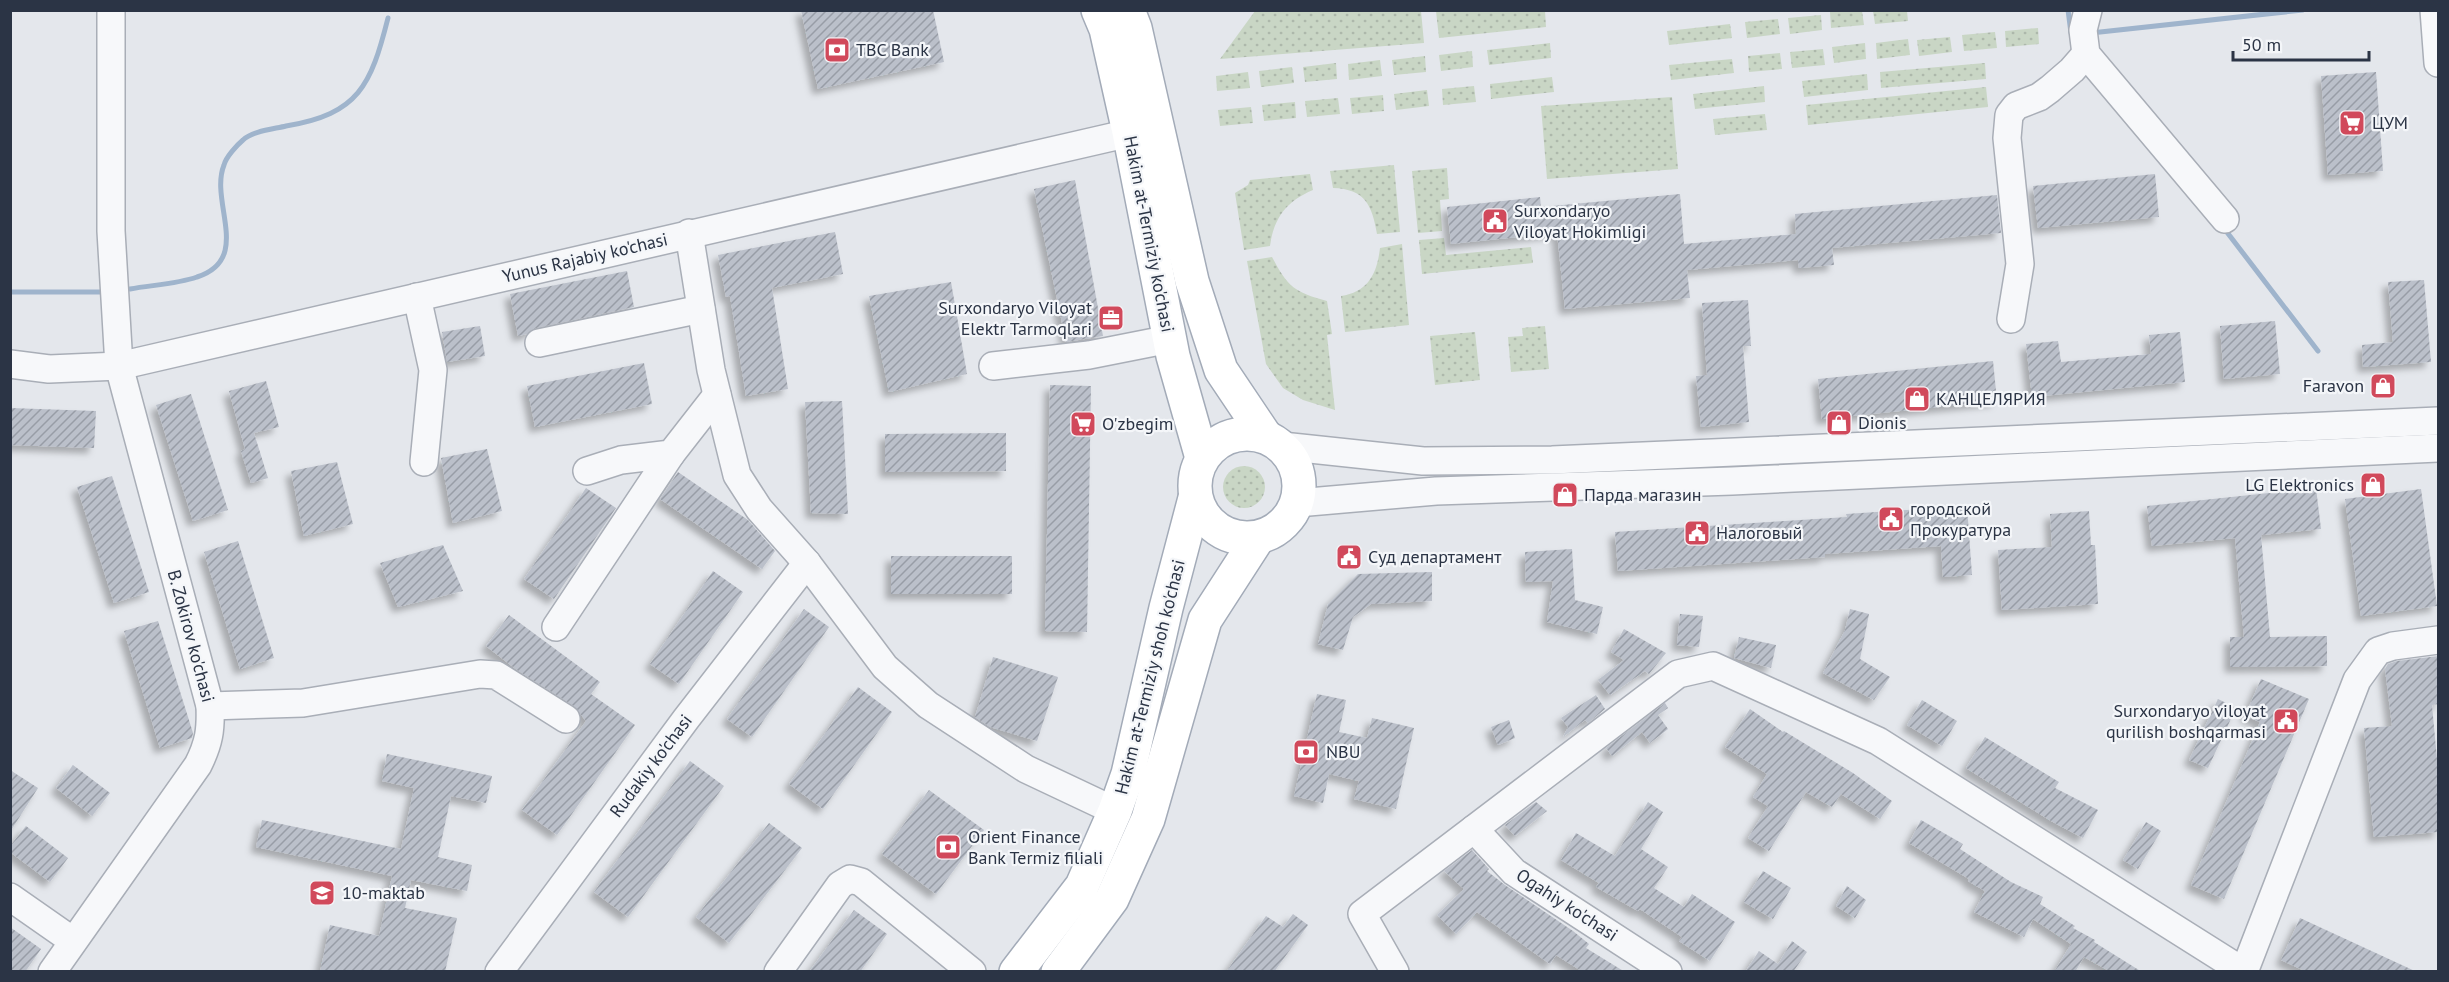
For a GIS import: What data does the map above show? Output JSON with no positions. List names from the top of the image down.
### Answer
{
  "streets": {
    "main road": ["Hakim at-Termiziy ko'chasi", "Hakim at-Termiziy shoh ko'chasi"],
    "street": [
      "Yunus Rajabiy ko'chasi",
      "B. Zokirov ko'chasi",
      "Rudakiy ko'chasi",
      "Ogahiy ko'chasi"
    ]
  },
  "crossings": [
    ["Hakim at-Termiziy ko'chasi", "Yunus Rajabiy ko'chasi"],
    ["Hakim at-Termiziy ko'chasi", "Hakim at-Termiziy shoh ko'chasi"],
    ["Yunus Rajabiy ko'chasi", "B. Zokirov ko'chasi"]
  ],
  "places": {
    "bank": ["TBC Bank", "NBU", "Orient Finance Bank Termiz filiali"],
    "supermarket": ["ЦУМ", "O'zbegim"],
    "public building": [
      "Surxondaryo Viloyat Hokimligi",
      "городской Прокуратура",
      "Налоговый",
      "Суд департамент",
      "Surxondaryo viloyat qurilish boshqarmasi"
    ],
    "office": ["Surxondaryo Viloyat Elektr Tarmoqlari"],
    "shop": [
      "Faravon",
      "КАНЦЕЛЯРИЯ",
      "Dionis",
      "LG Elektronics",
      "Парда магазин"
    ],
    "school or university": ["10-maktab"]
  },
  "scale_bar": "50 m"
}
